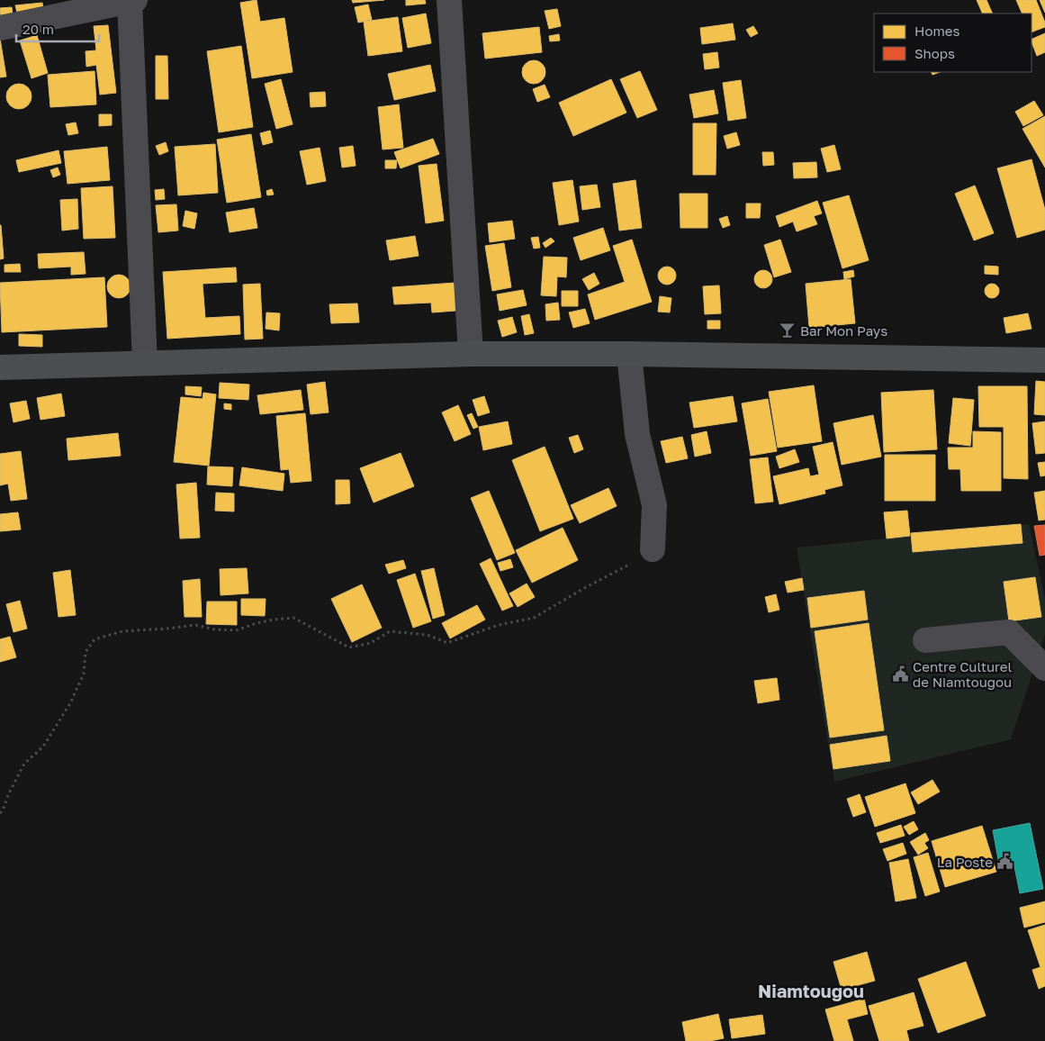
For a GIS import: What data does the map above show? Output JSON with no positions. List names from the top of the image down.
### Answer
{
  "districts": ["Niamtougou"],
  "places": {
    "bar": ["Bar Mon Pays"],
    "public building": ["Centre Culturel de Niamtougou", "La Poste"]
  },
  "legend": ["Homes", "Shops"],
  "scale_bar": "20 m"
}
